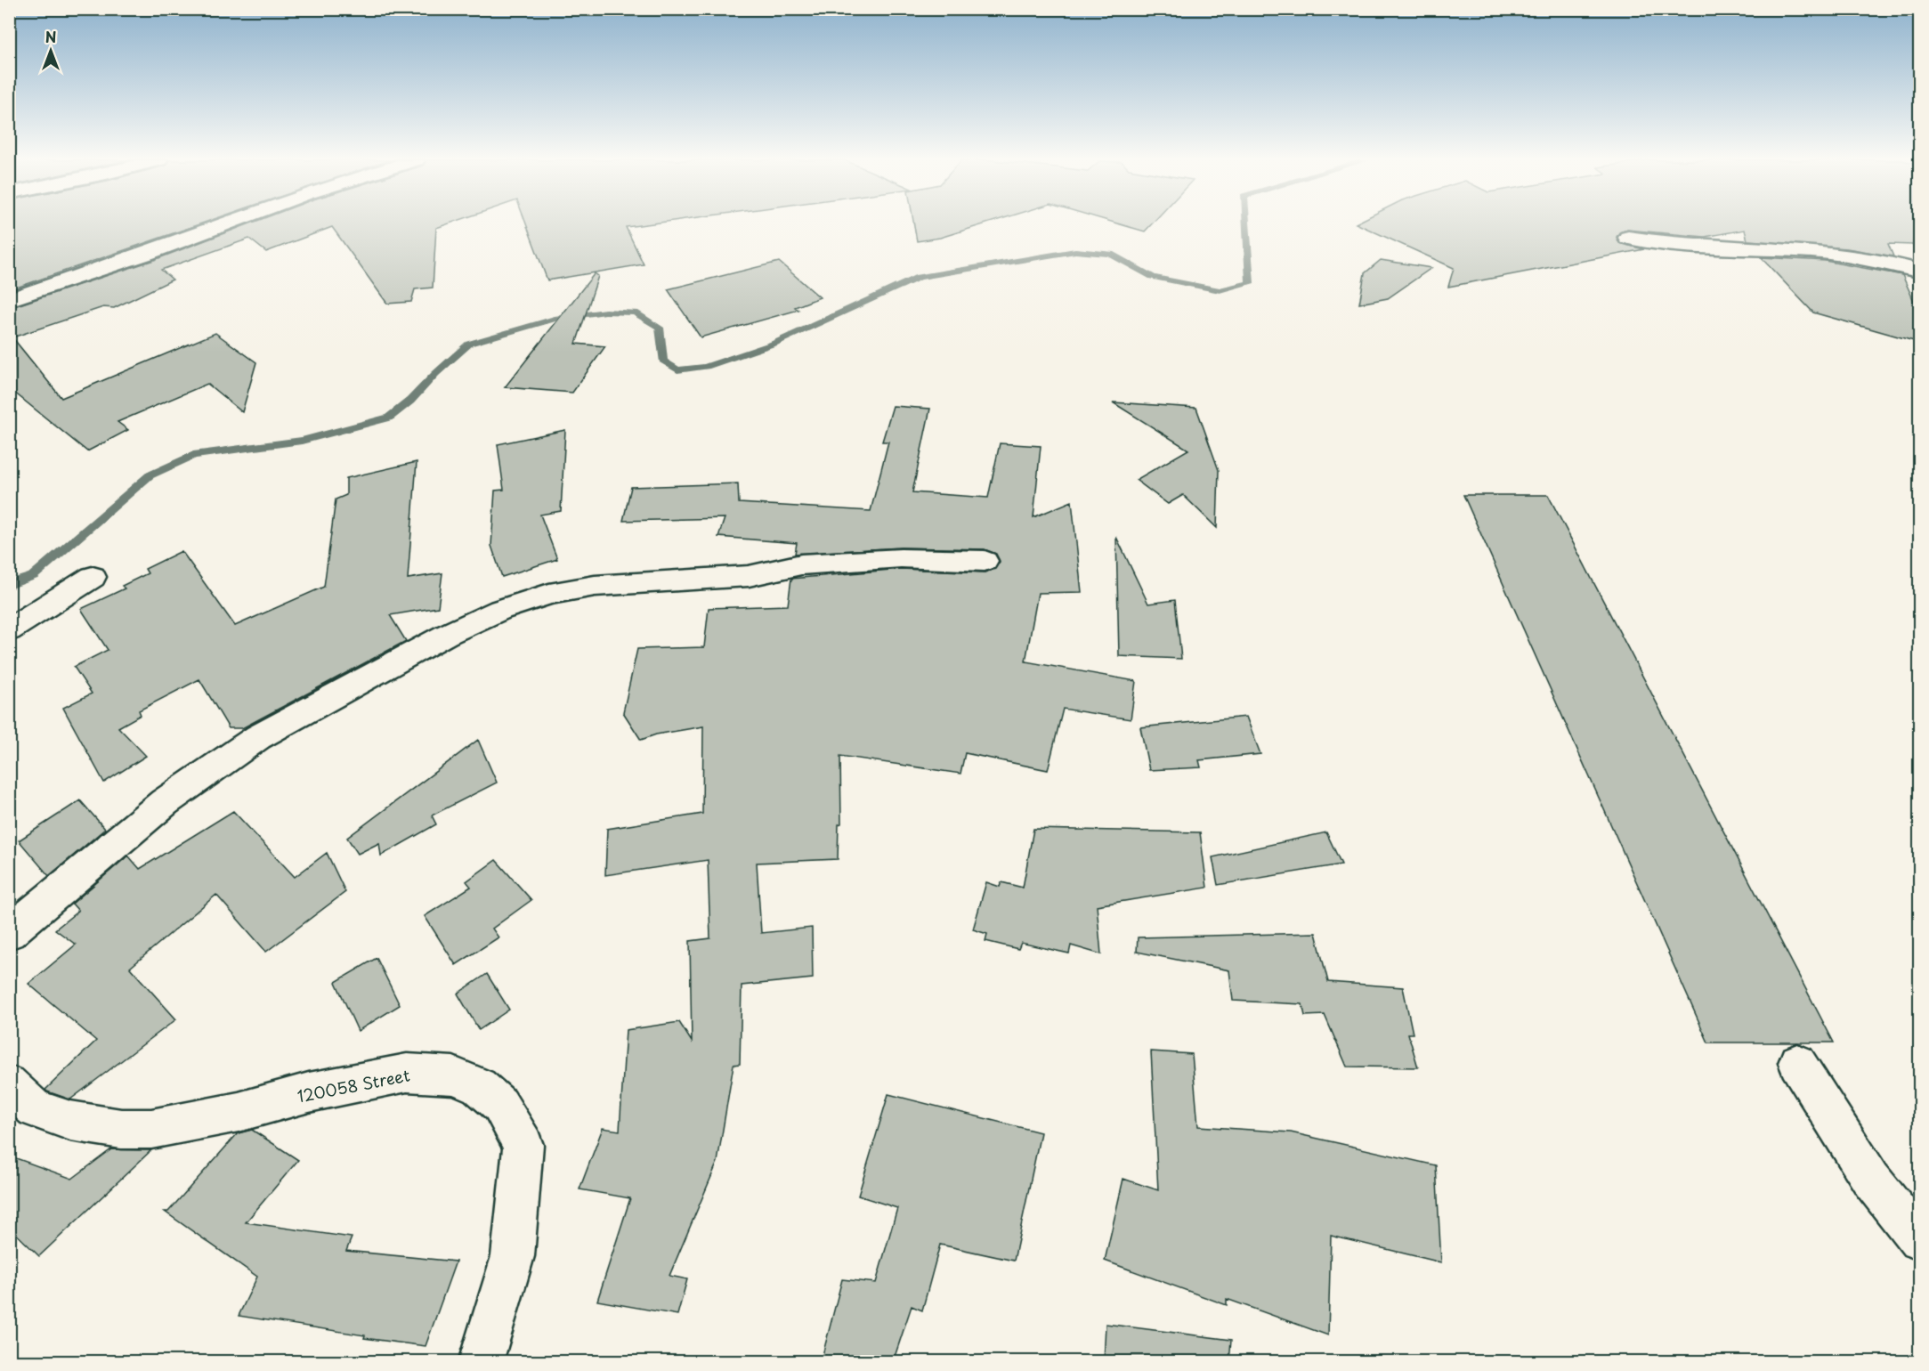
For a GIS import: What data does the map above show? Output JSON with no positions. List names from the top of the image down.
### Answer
{
  "streets": {
    "street": ["120058 Street"]
  },
  "north": "top"
}
